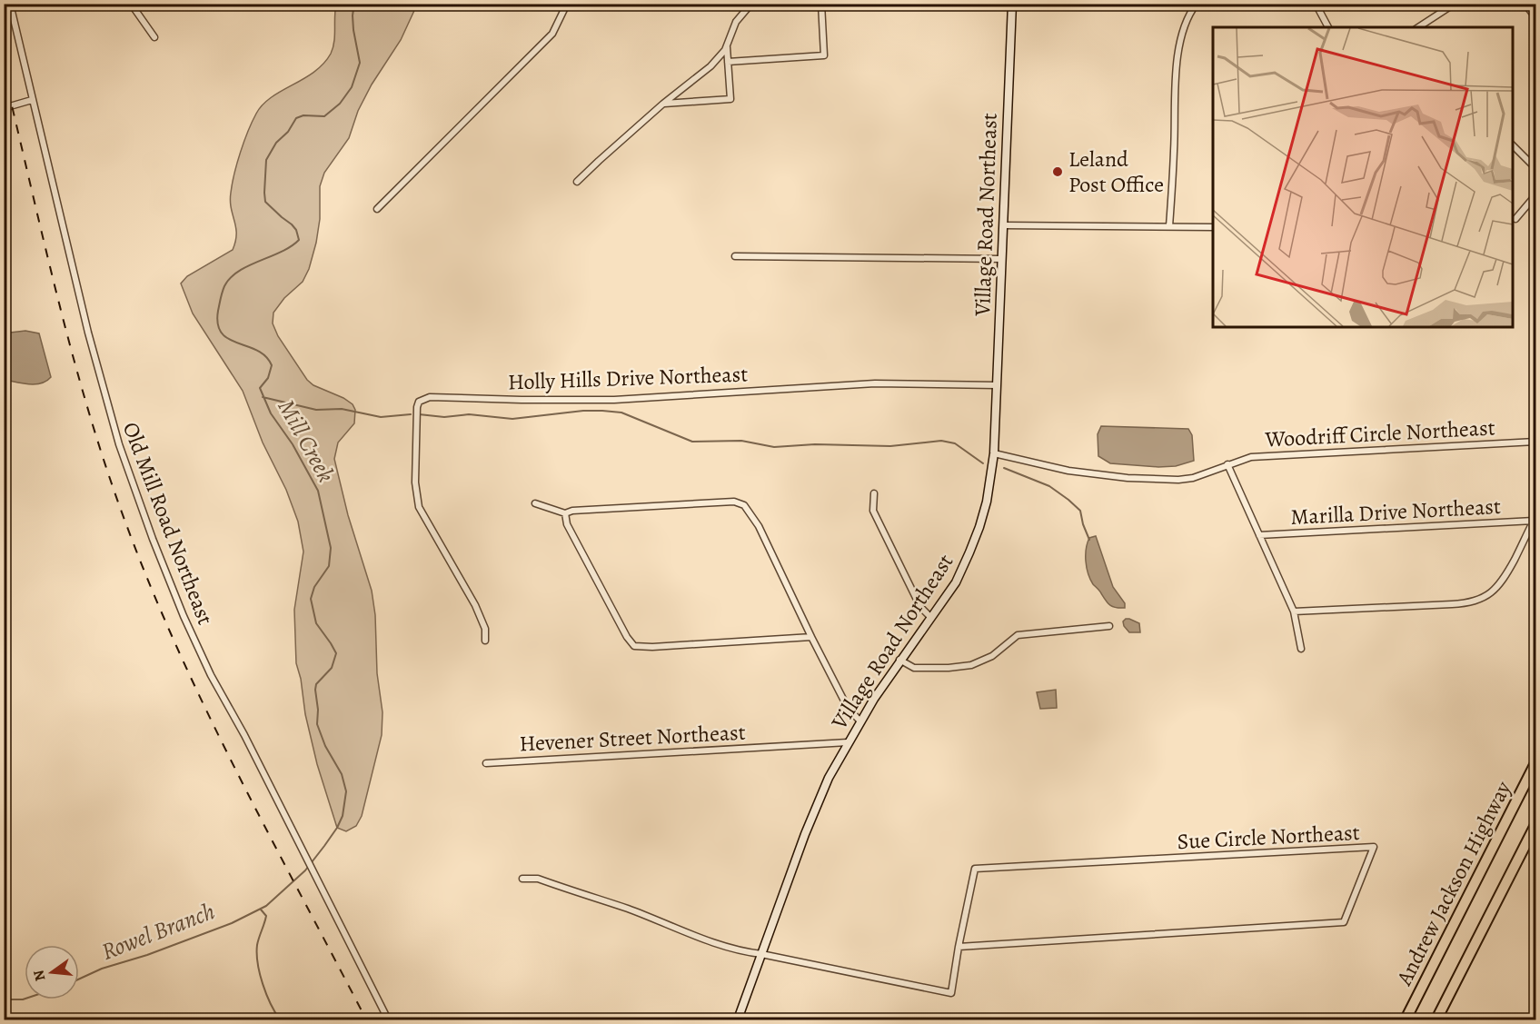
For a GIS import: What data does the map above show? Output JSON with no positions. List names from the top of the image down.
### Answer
{
  "streets": {
    "highway": ["Andrew Jackson Highway"],
    "main road": ["Village Road Northeast"],
    "street": [
      "Holly Hills Drive Northeast",
      "Woodriff Circle Northeast",
      "Marilla Drive Northeast",
      "Old Mill Road Northeast",
      "Hevener Street Northeast",
      "Sue Circle Northeast"
    ]
  },
  "crossings": [
    ["Village Road Northeast", "Holly Hills Drive Northeast"],
    ["Village Road Northeast", "Woodriff Circle Northeast"],
    ["Village Road Northeast", "Hevener Street Northeast"],
    ["Village Road Northeast", "Sue Circle Northeast"]
  ],
  "water": ["Mill Creek", "Rowel Branch"],
  "places": ["Leland Post Office"],
  "north": "left"
}
